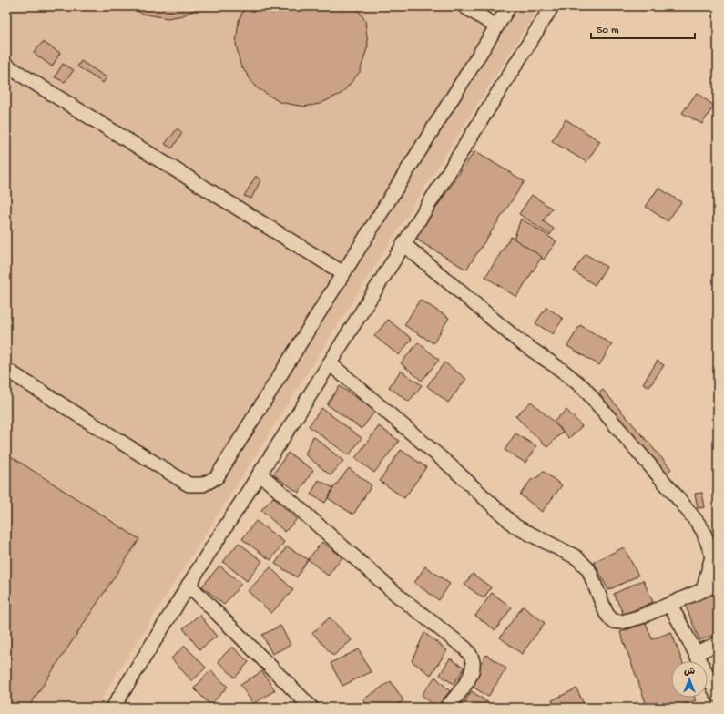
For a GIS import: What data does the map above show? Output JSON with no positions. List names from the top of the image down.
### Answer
{
  "scale_bar": "50 m",
  "north": "top"
}
